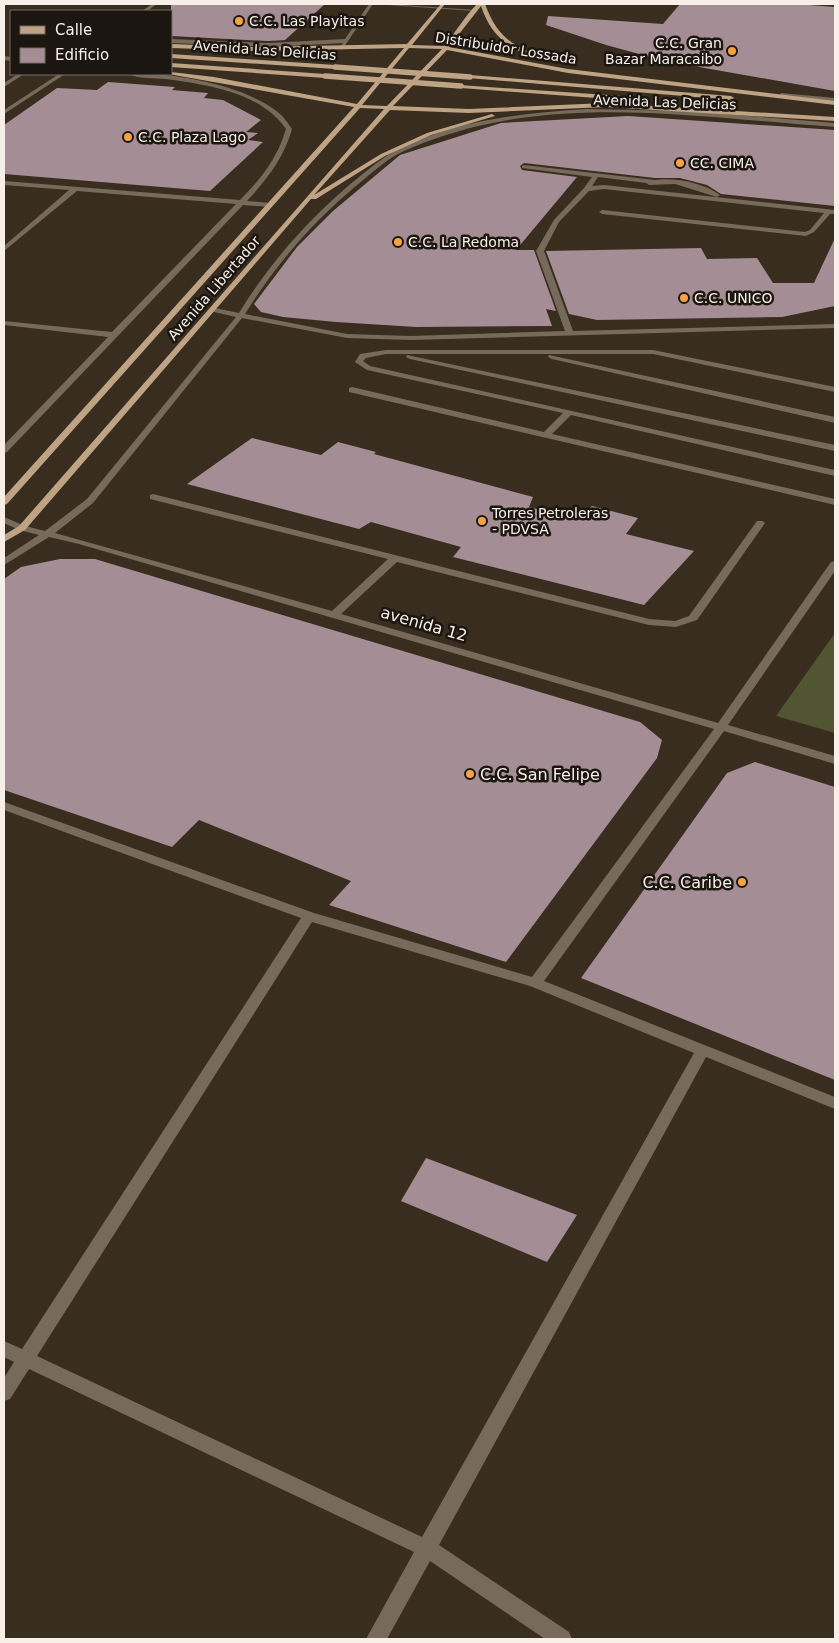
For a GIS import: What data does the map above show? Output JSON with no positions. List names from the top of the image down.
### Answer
{
  "streets": {
    "main road": ["Distribuidor Lossada", "Avenida Las Delicias", "Avenida Libertador"],
    "street": ["avenida 12"]
  },
  "crossings": [
    ["Distribuidor Lossada", "Avenida Libertador"],
    ["Avenida Las Delicias", "avenida 12"],
    ["Avenida Libertador", "avenida 12"]
  ],
  "places": [
    "C.C. Las Playitas",
    "C.C. Gran Bazar Maracaibo",
    "C.C. Plaza Lago",
    "CC. CIMA",
    "C.C. La Redoma",
    "C.C. UNICO",
    "Torres Petroleras - PDVSA",
    "C.C. San Felipe",
    "C.C. Caribe"
  ],
  "legend": ["Calle", "Edificio"]
}
